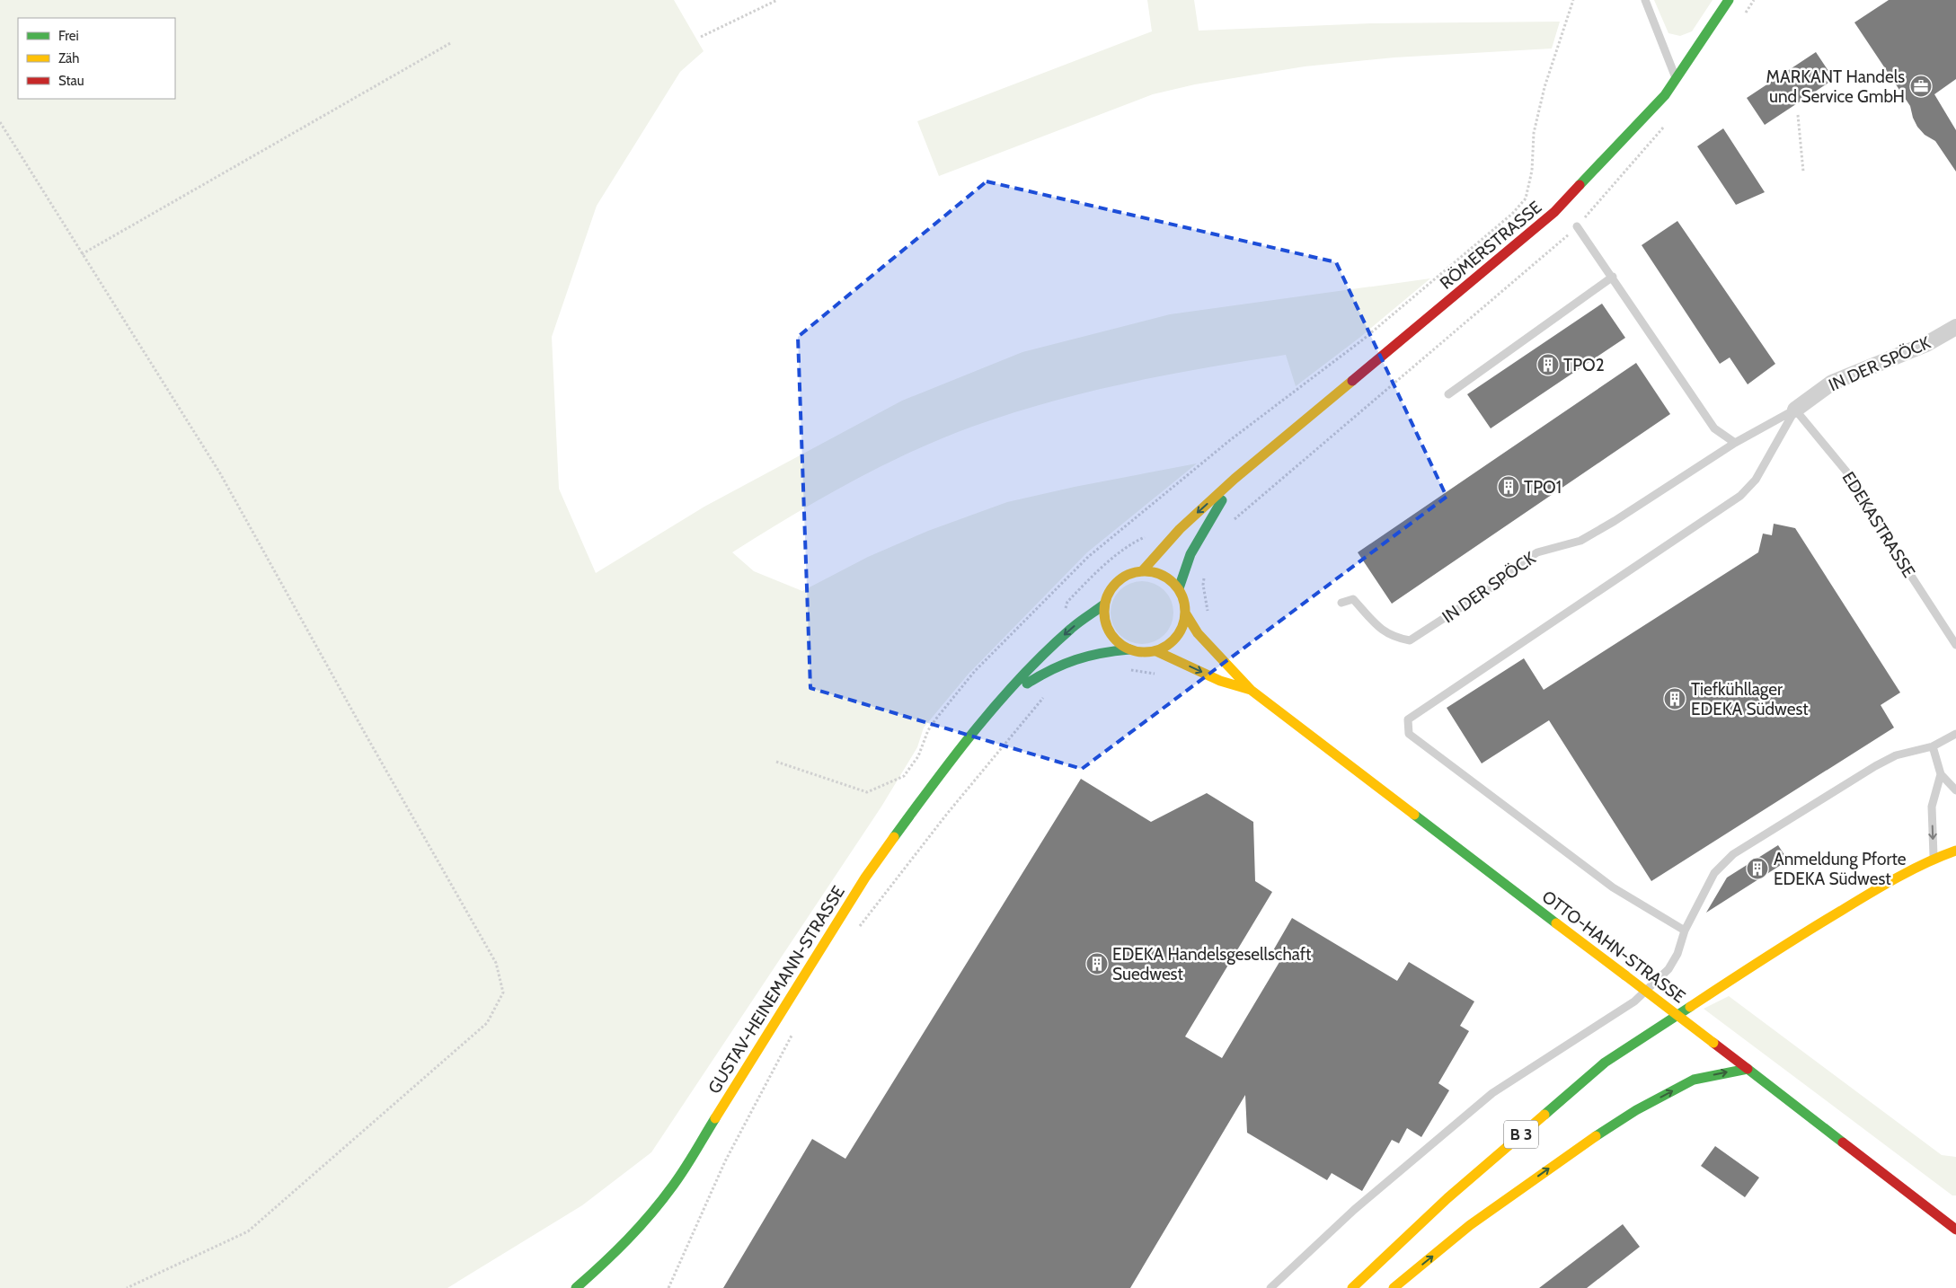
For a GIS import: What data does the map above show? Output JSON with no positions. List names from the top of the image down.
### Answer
{
  "streets": {
    "street": [
      "RÖMERSTRASSE",
      "IN DER SPÖCK",
      "OTTO-HAHN-STRASSE",
      "GUSTAV-HEINEMANN-STRASSE",
      "B 3"
    ],
    "lane": ["EDEKASTRASSE"]
  },
  "crossings": [
    ["RÖMERSTRASSE", "OTTO-HAHN-STRASSE"],
    ["RÖMERSTRASSE", "GUSTAV-HEINEMANN-STRASSE"],
    ["IN DER SPÖCK", "EDEKASTRASSE"],
    ["OTTO-HAHN-STRASSE", "GUSTAV-HEINEMANN-STRASSE"],
    ["OTTO-HAHN-STRASSE", "B 3"]
  ],
  "places": {
    "office": ["MARKANT Handels und Service GmbH"],
    "building": [
      "TPO2",
      "TPO1",
      "Tiefkühllager EDEKA Südwest",
      "Anmeldung Pforte EDEKA Südwest",
      "EDEKA Handelsgesellschaft Suedwest"
    ]
  },
  "legend": ["Frei", "Zäh", "Stau"]
}
